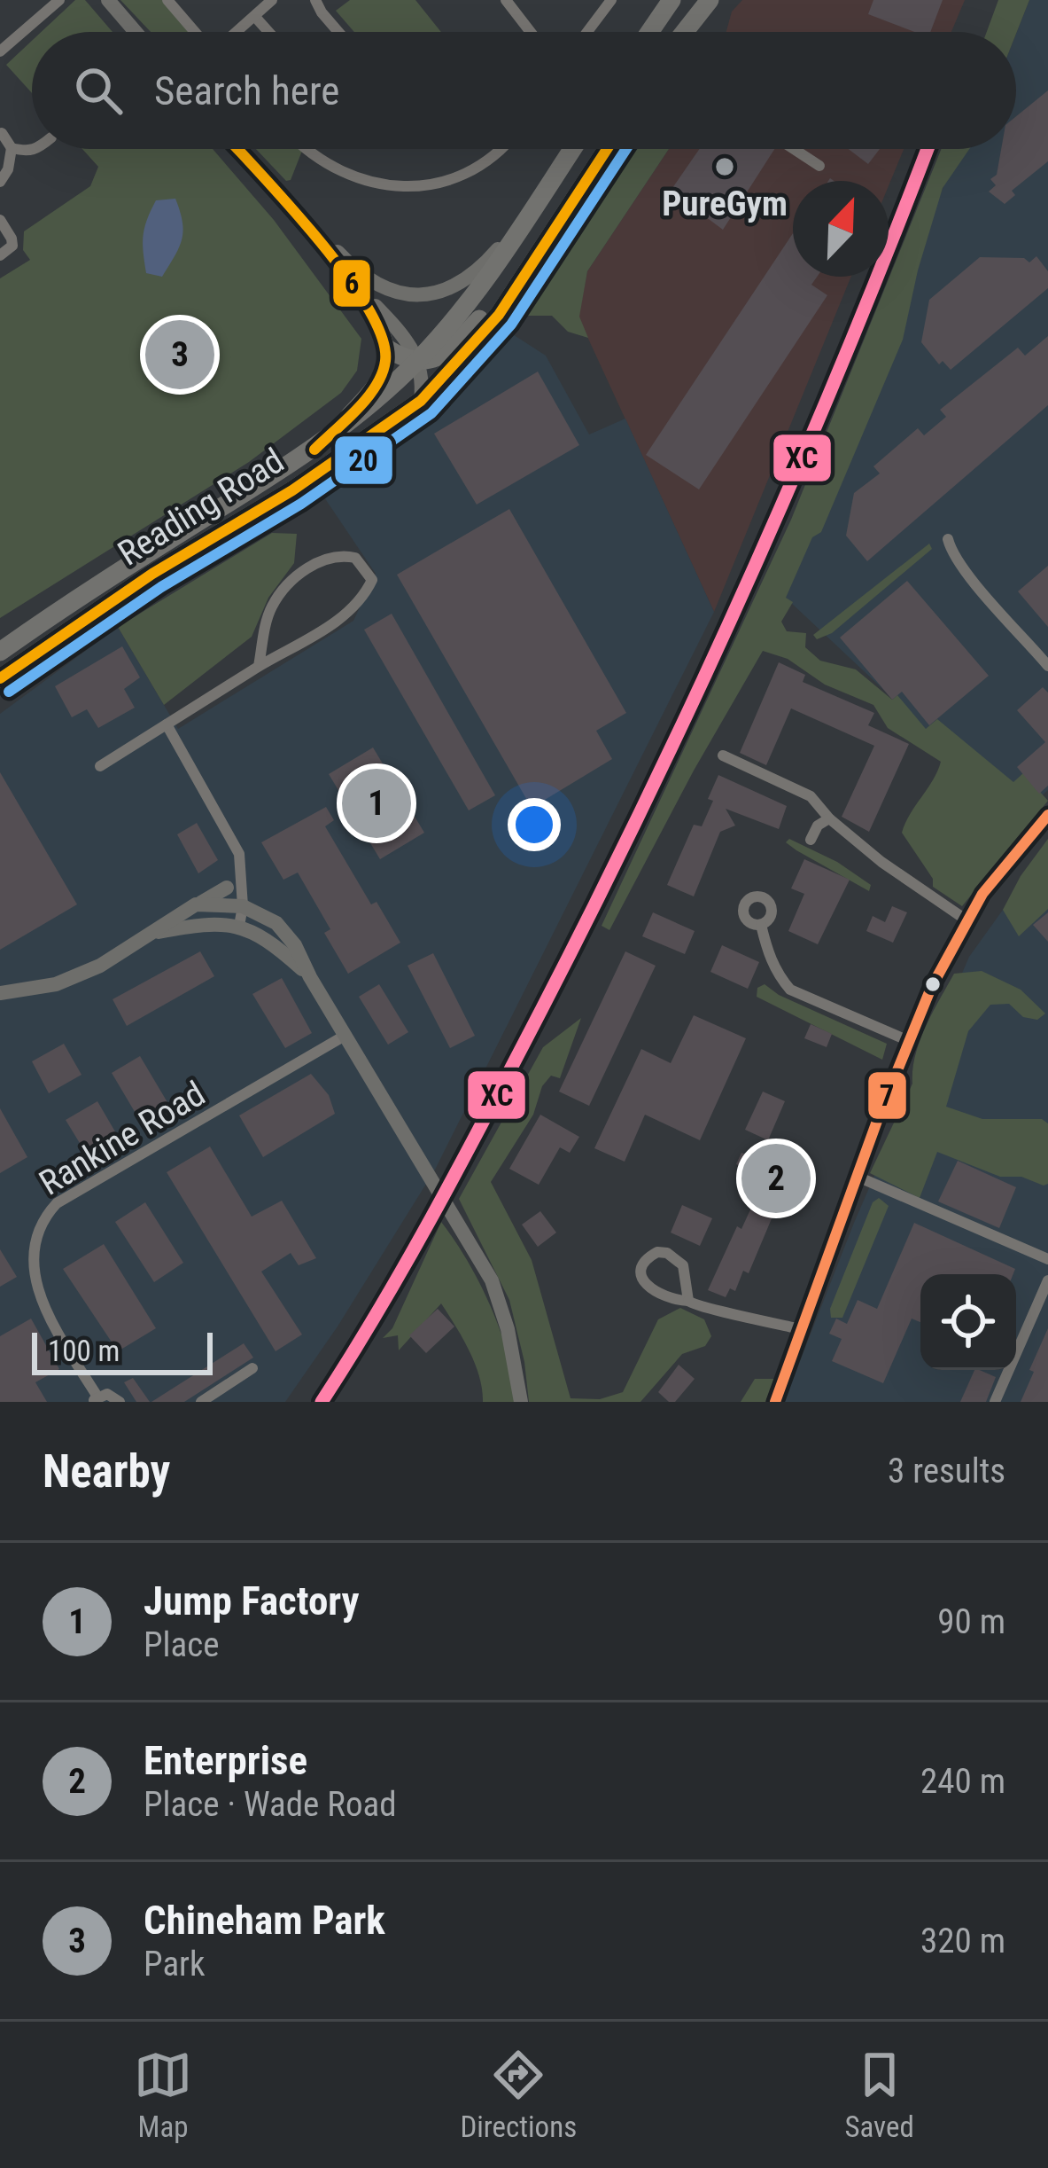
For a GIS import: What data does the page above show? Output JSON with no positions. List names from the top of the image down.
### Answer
{
  "streets": {
    "highway": ["Reading Road"],
    "street": ["Rankine Road"]
  },
  "places": ["PureGym"],
  "lines": [
    "transit line XC",
    "transit line 6",
    "transit line 20",
    "transit line 7"
  ],
  "scale_bar": "100 m",
  "north": "top right",
  "page": {
    "search": "Search here",
    "pins": ["3", "1", "2"],
    "scale": "100 m",
    "heading": ["Nearby", "3 results"],
    "list": [
      {
        "mark": "1",
        "name": "Jump Factory",
        "note": "Place",
        "value": "90 m"
      },
      {
        "mark": "2",
        "name": "Enterprise",
        "note": "Place · Wade Road",
        "value": "240 m"
      },
      {
        "mark": "3",
        "name": "Chineham Park",
        "note": "Park",
        "value": "320 m"
      }
    ],
    "nav": ["Map", "Directions", "Saved"]
  }
}
